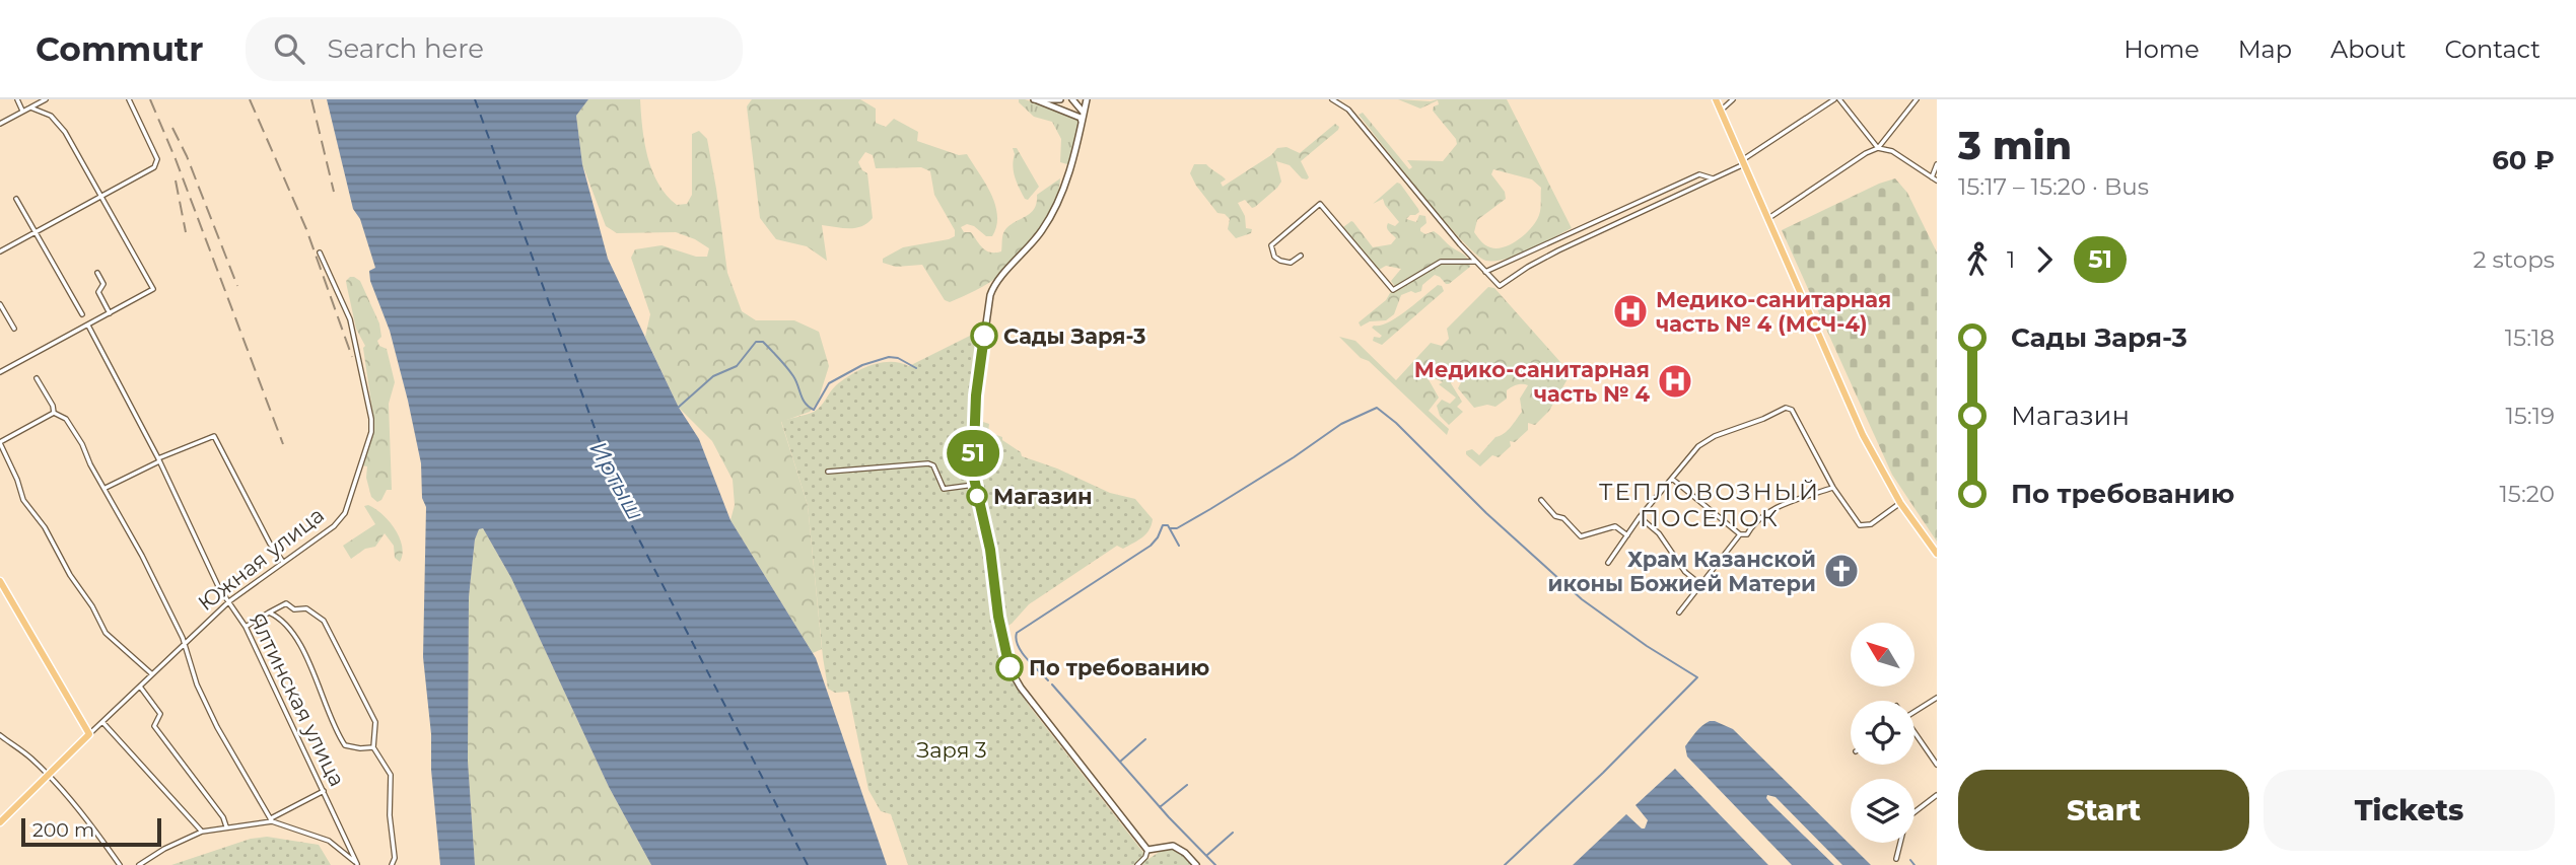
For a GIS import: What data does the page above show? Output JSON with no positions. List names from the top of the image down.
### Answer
{
  "streets": {
    "main road": ["Южная улица"],
    "street": ["Ялтинская улица"]
  },
  "crossings": [
    ["Южная улица", "Ялтинская улица"]
  ],
  "districts": ["ТЕПЛОВОЗНЫЙ ПОСЕЛОК"],
  "water": ["Иртыш"],
  "parks": ["Заря 3"],
  "places": {
    "hospital": ["Медико-санитарная часть № 4 (МСЧ-4)", "Медико-санитарная часть № 4"],
    "other": ["Сады Заря-3", "Магазин", "По требованию"],
    "church": ["Храм Казанской иконы Божией Матери"]
  },
  "lines": ["bus line 51"],
  "scale_bar": "200 m",
  "north": "top left",
  "page": {
    "header": "Commutr",
    "search": "Search here",
    "nav": [
      "Home",
      "Map",
      "About",
      "Contact"
    ],
    "on_map": "51",
    "heading": ["3 min", "15:17 – 15:20 · Bus", "60 ₽"],
    "legs": ["1", "51", "2 stops"],
    "list": [
      {
        "name": "Сады Заря-3",
        "value": "15:18"
      },
      {
        "name": "Магазин",
        "value": "15:19"
      },
      {
        "name": "По требованию",
        "value": "15:20"
      }
    ],
    "buttons": ["Start", "Tickets"],
    "scale": "200 m"
  }
}
